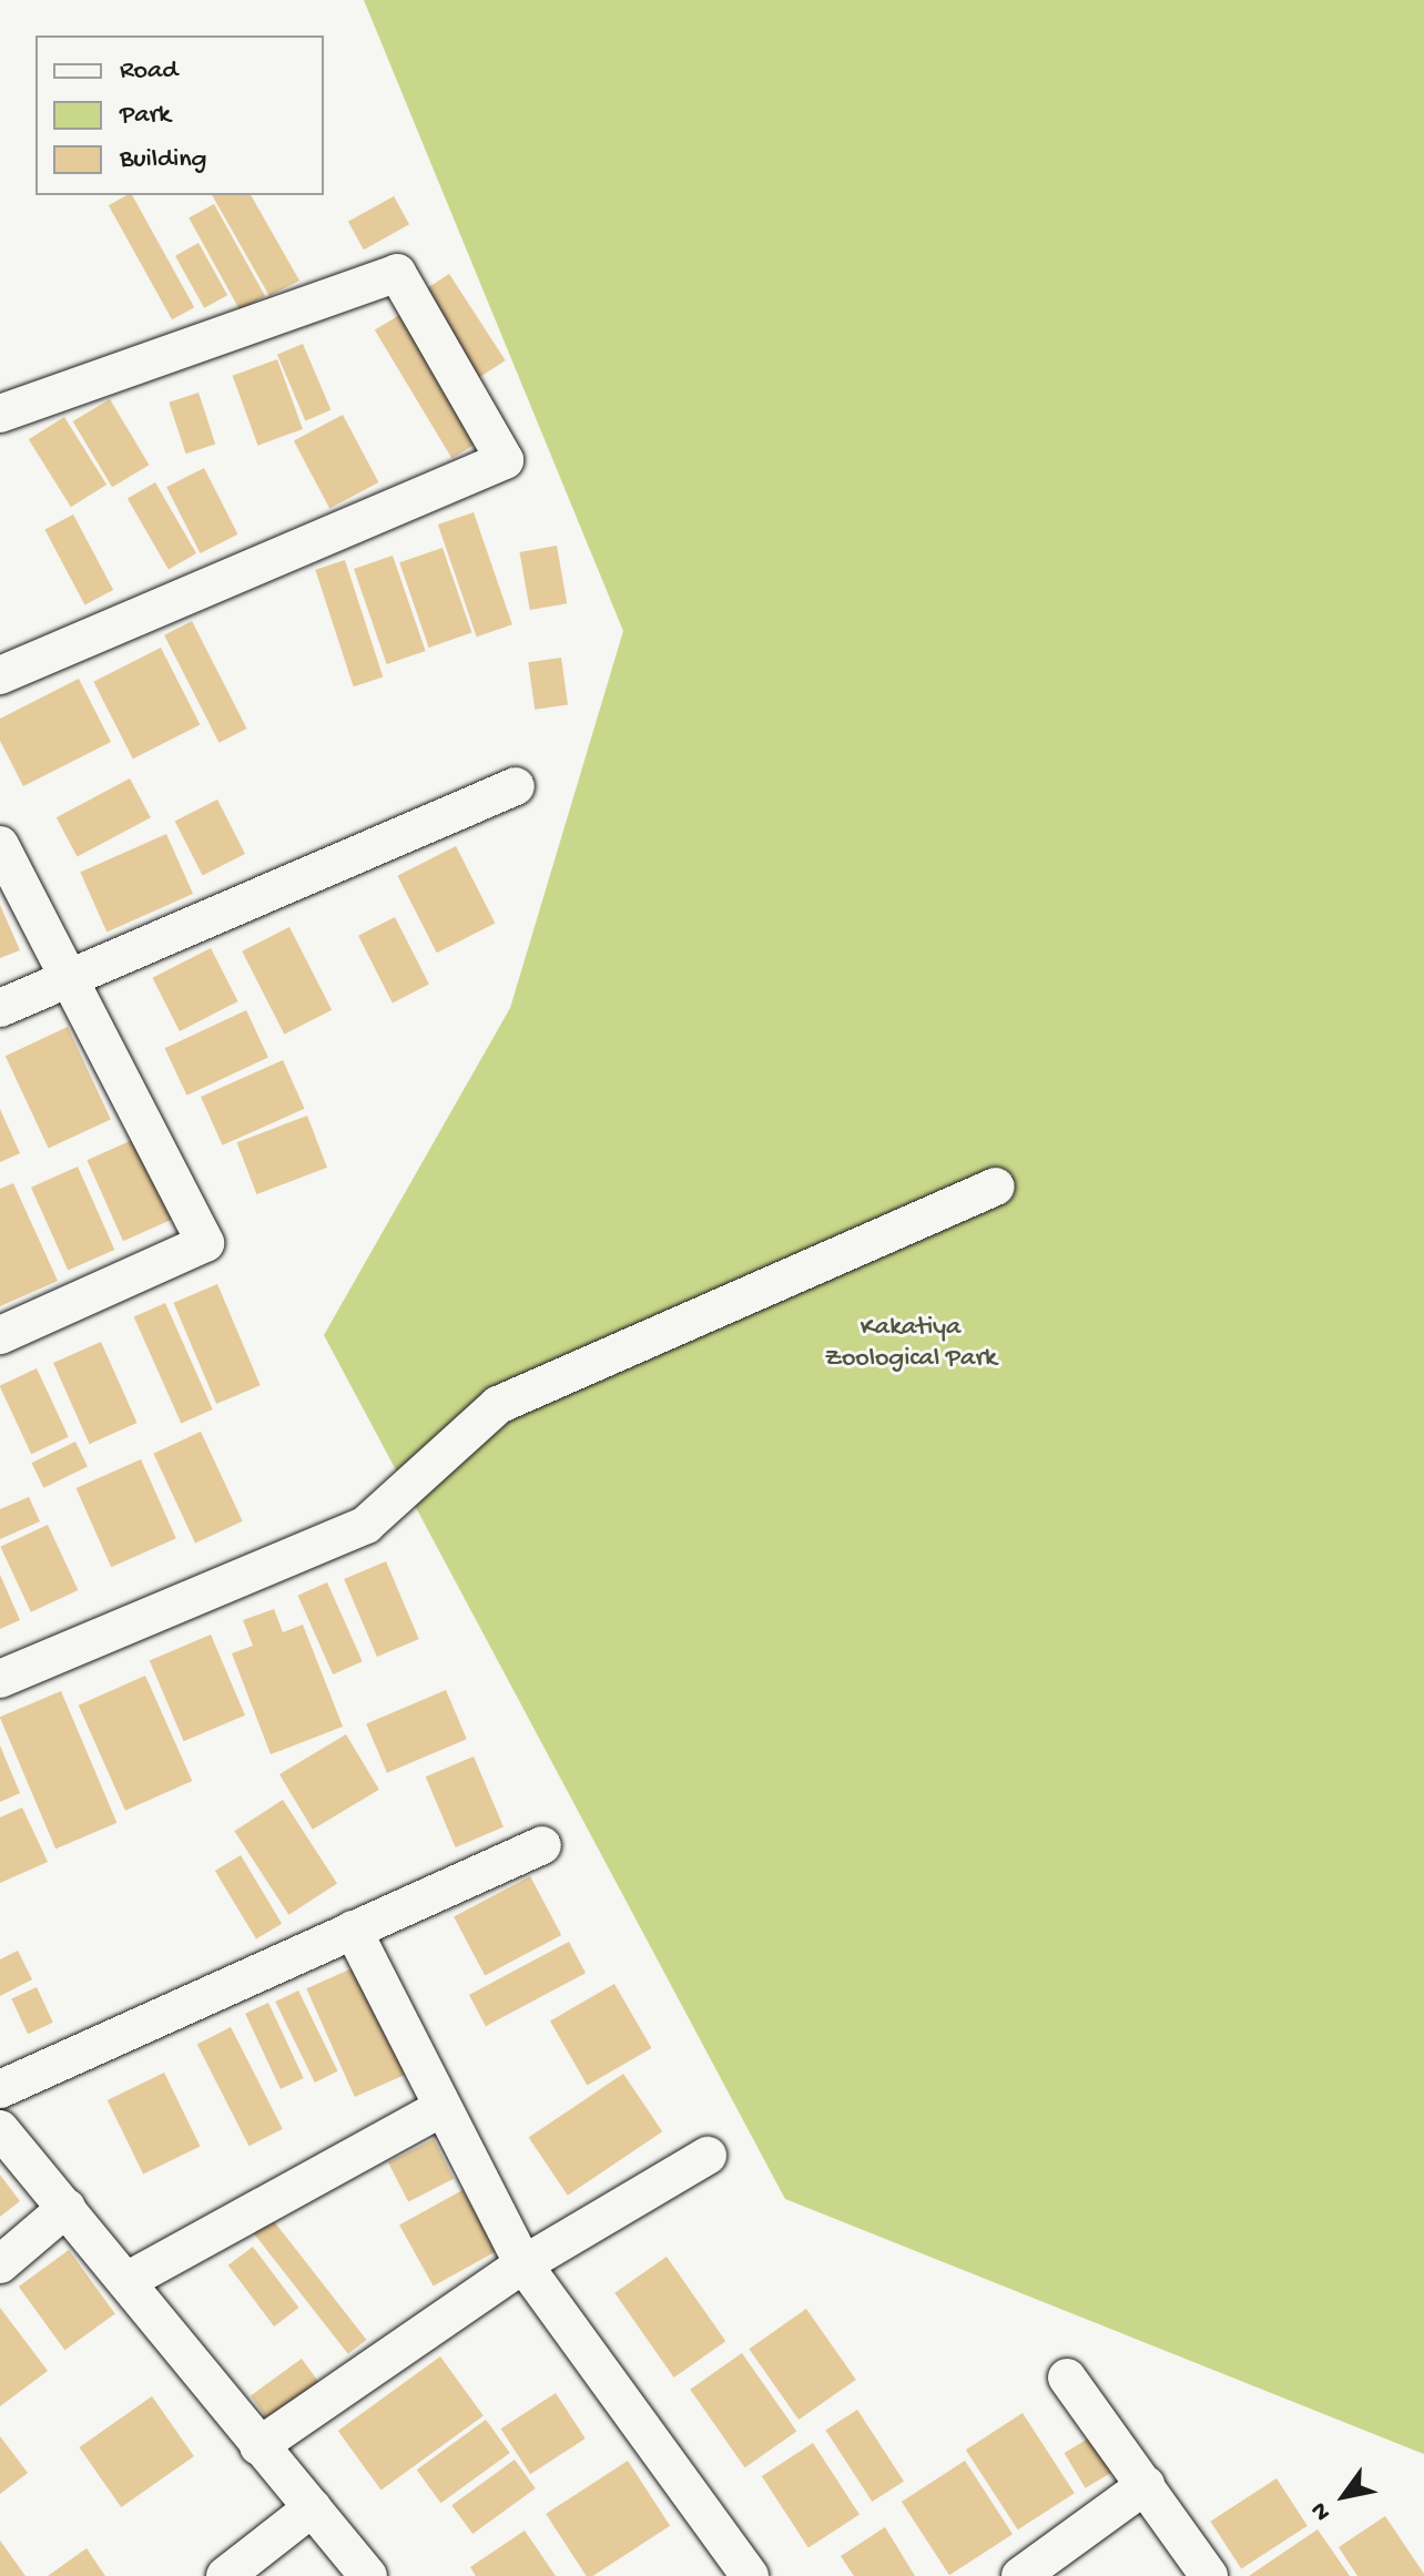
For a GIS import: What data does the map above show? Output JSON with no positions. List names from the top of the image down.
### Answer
{
  "parks": ["Kakatiya Zoological Park"],
  "legend": ["Road", "Park", "Building"],
  "north": "bottom left"
}
